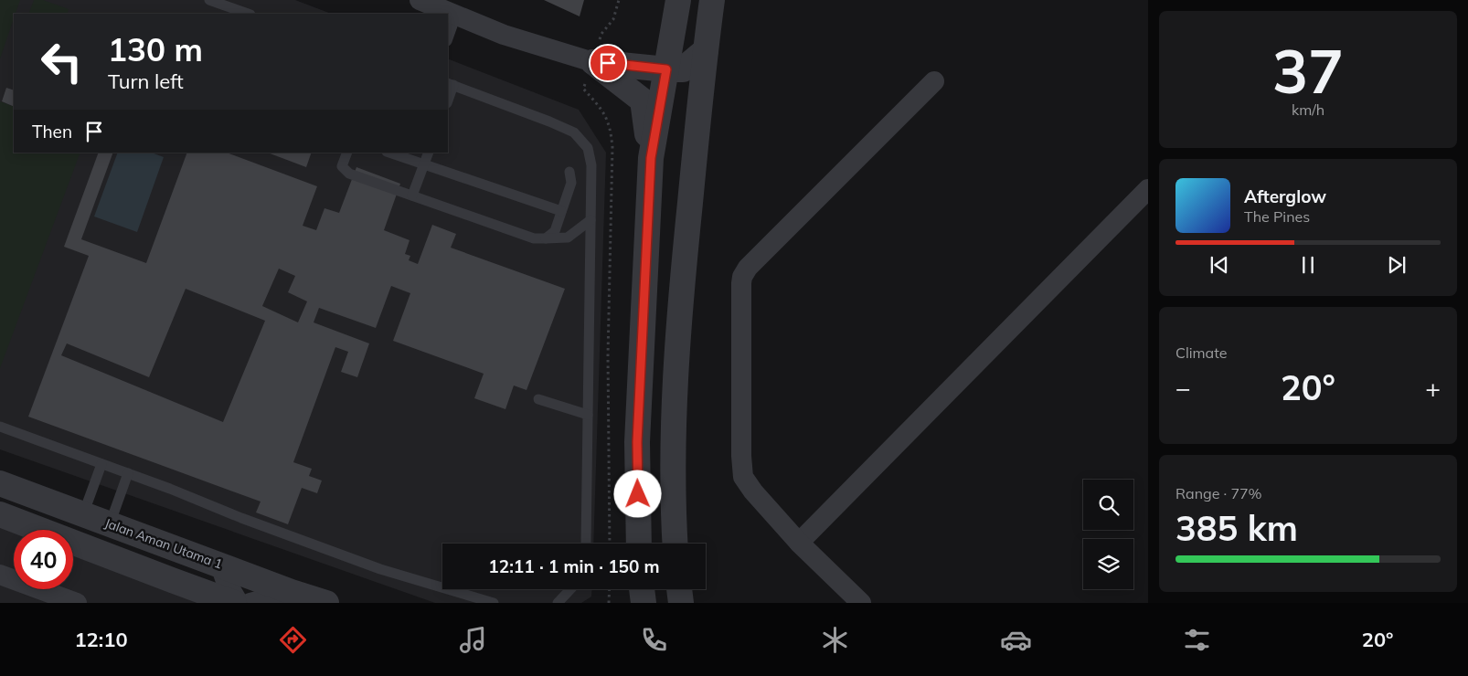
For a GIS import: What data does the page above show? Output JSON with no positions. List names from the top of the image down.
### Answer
{
  "streets": {
    "street": ["Jalan Aman Utama 1"]
  },
  "page": {
    "tile": [
      ["37", "km/h"],
      "Climate",
      ["Range · 77%", "385 km"]
    ],
    "turn": ["130 m", "Turn left"],
    "then": "Then",
    "song": ["Afterglow", "The Pines"],
    "heat": ["−", "20°", "+"],
    "limit": "40",
    "trip": "12:11 · 1 min · 150 m",
    "tabs": ["12:10", "20°"]
  }
}
